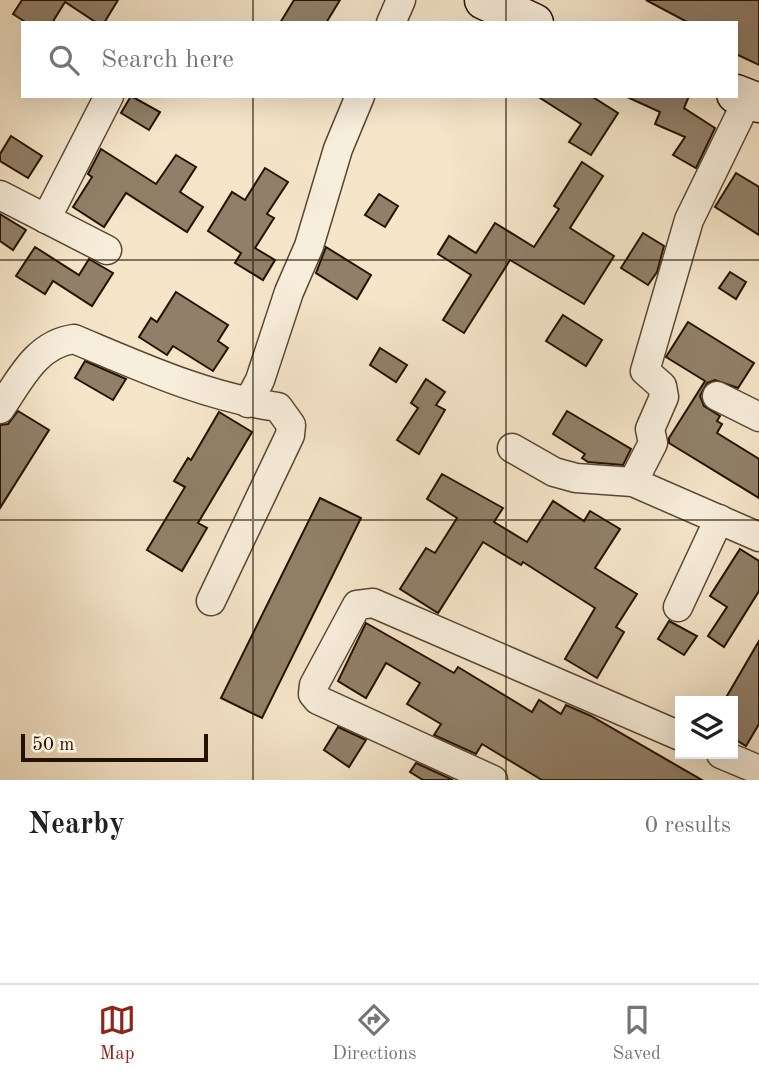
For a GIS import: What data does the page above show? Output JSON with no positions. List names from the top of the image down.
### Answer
{
  "scale_bar": "50 m",
  "page": {
    "search": "Search here",
    "scale": "50 m",
    "heading": ["Nearby", "0 results"],
    "nav": ["Map", "Directions", "Saved"]
  }
}
